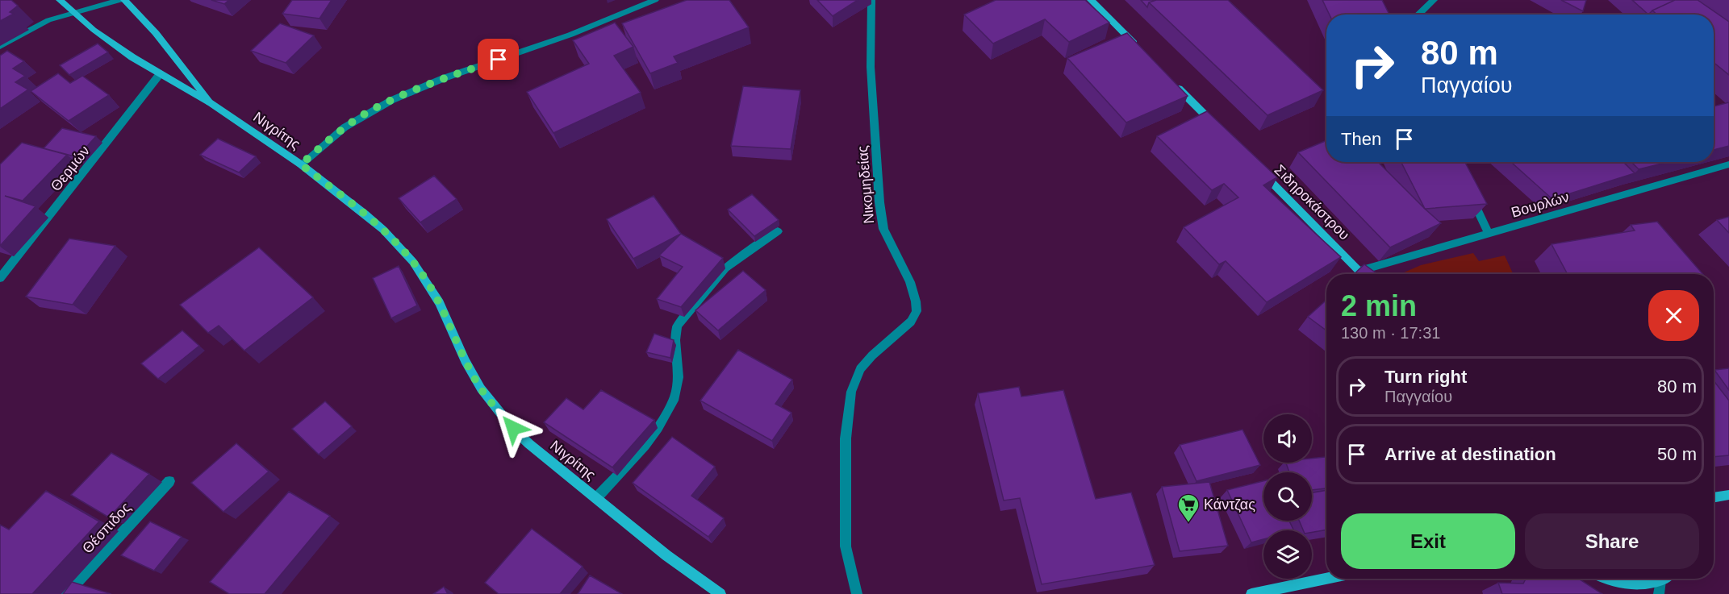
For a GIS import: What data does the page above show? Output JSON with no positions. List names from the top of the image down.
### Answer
{
  "streets": {
    "street": [
      "Νιγρίτης",
      "Θερμών",
      "Νικομηδείας",
      "Σιδηροκάστρου",
      "Βουρλών",
      "Θέσπιδος"
    ]
  },
  "crossings": [
    ["Νιγρίτης", "Θερμών"],
    ["Σιδηροκάστρου", "Βουρλών"]
  ],
  "places": {
    "supermarket": ["Κάντζας"]
  },
  "page": {
    "turn": ["80 m", "Παγγαίου"],
    "then": "Then",
    "heading": ["2 min", "130 m · 17:31"],
    "list": [
      {
        "name": "Turn right",
        "note": "Παγγαίου",
        "value": "80 m"
      },
      {
        "name": "Arrive at destination",
        "value": "50 m"
      }
    ],
    "buttons": ["Exit", "Share"]
  }
}
